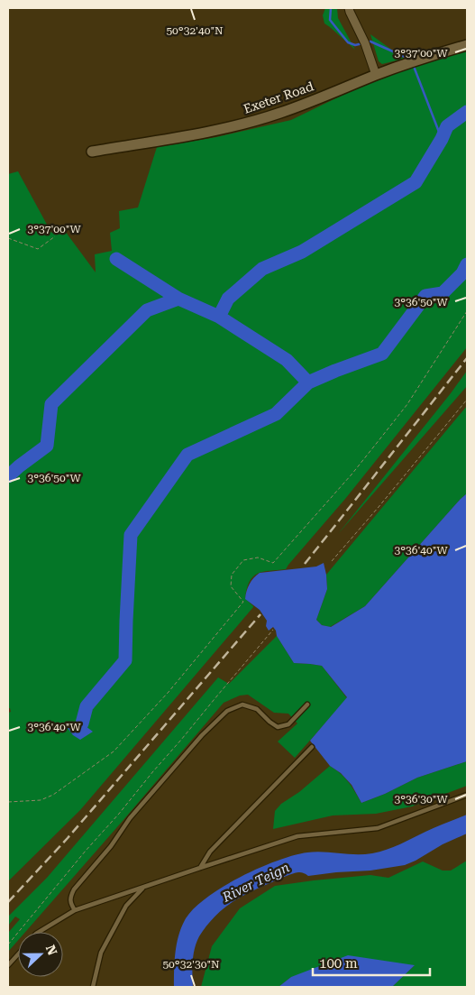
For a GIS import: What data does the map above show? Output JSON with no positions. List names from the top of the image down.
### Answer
{
  "streets": {
    "street": ["Exeter Road"]
  },
  "water": ["River Teign"],
  "scale_bar": "100 m",
  "north": "right",
  "coordinates": [
    "50°32'40\"N",
    "3°37'00\"W",
    "3°36'50\"W",
    "3°36'40\"W",
    "3°36'30\"W",
    "50°32'30\"N"
  ]
}
